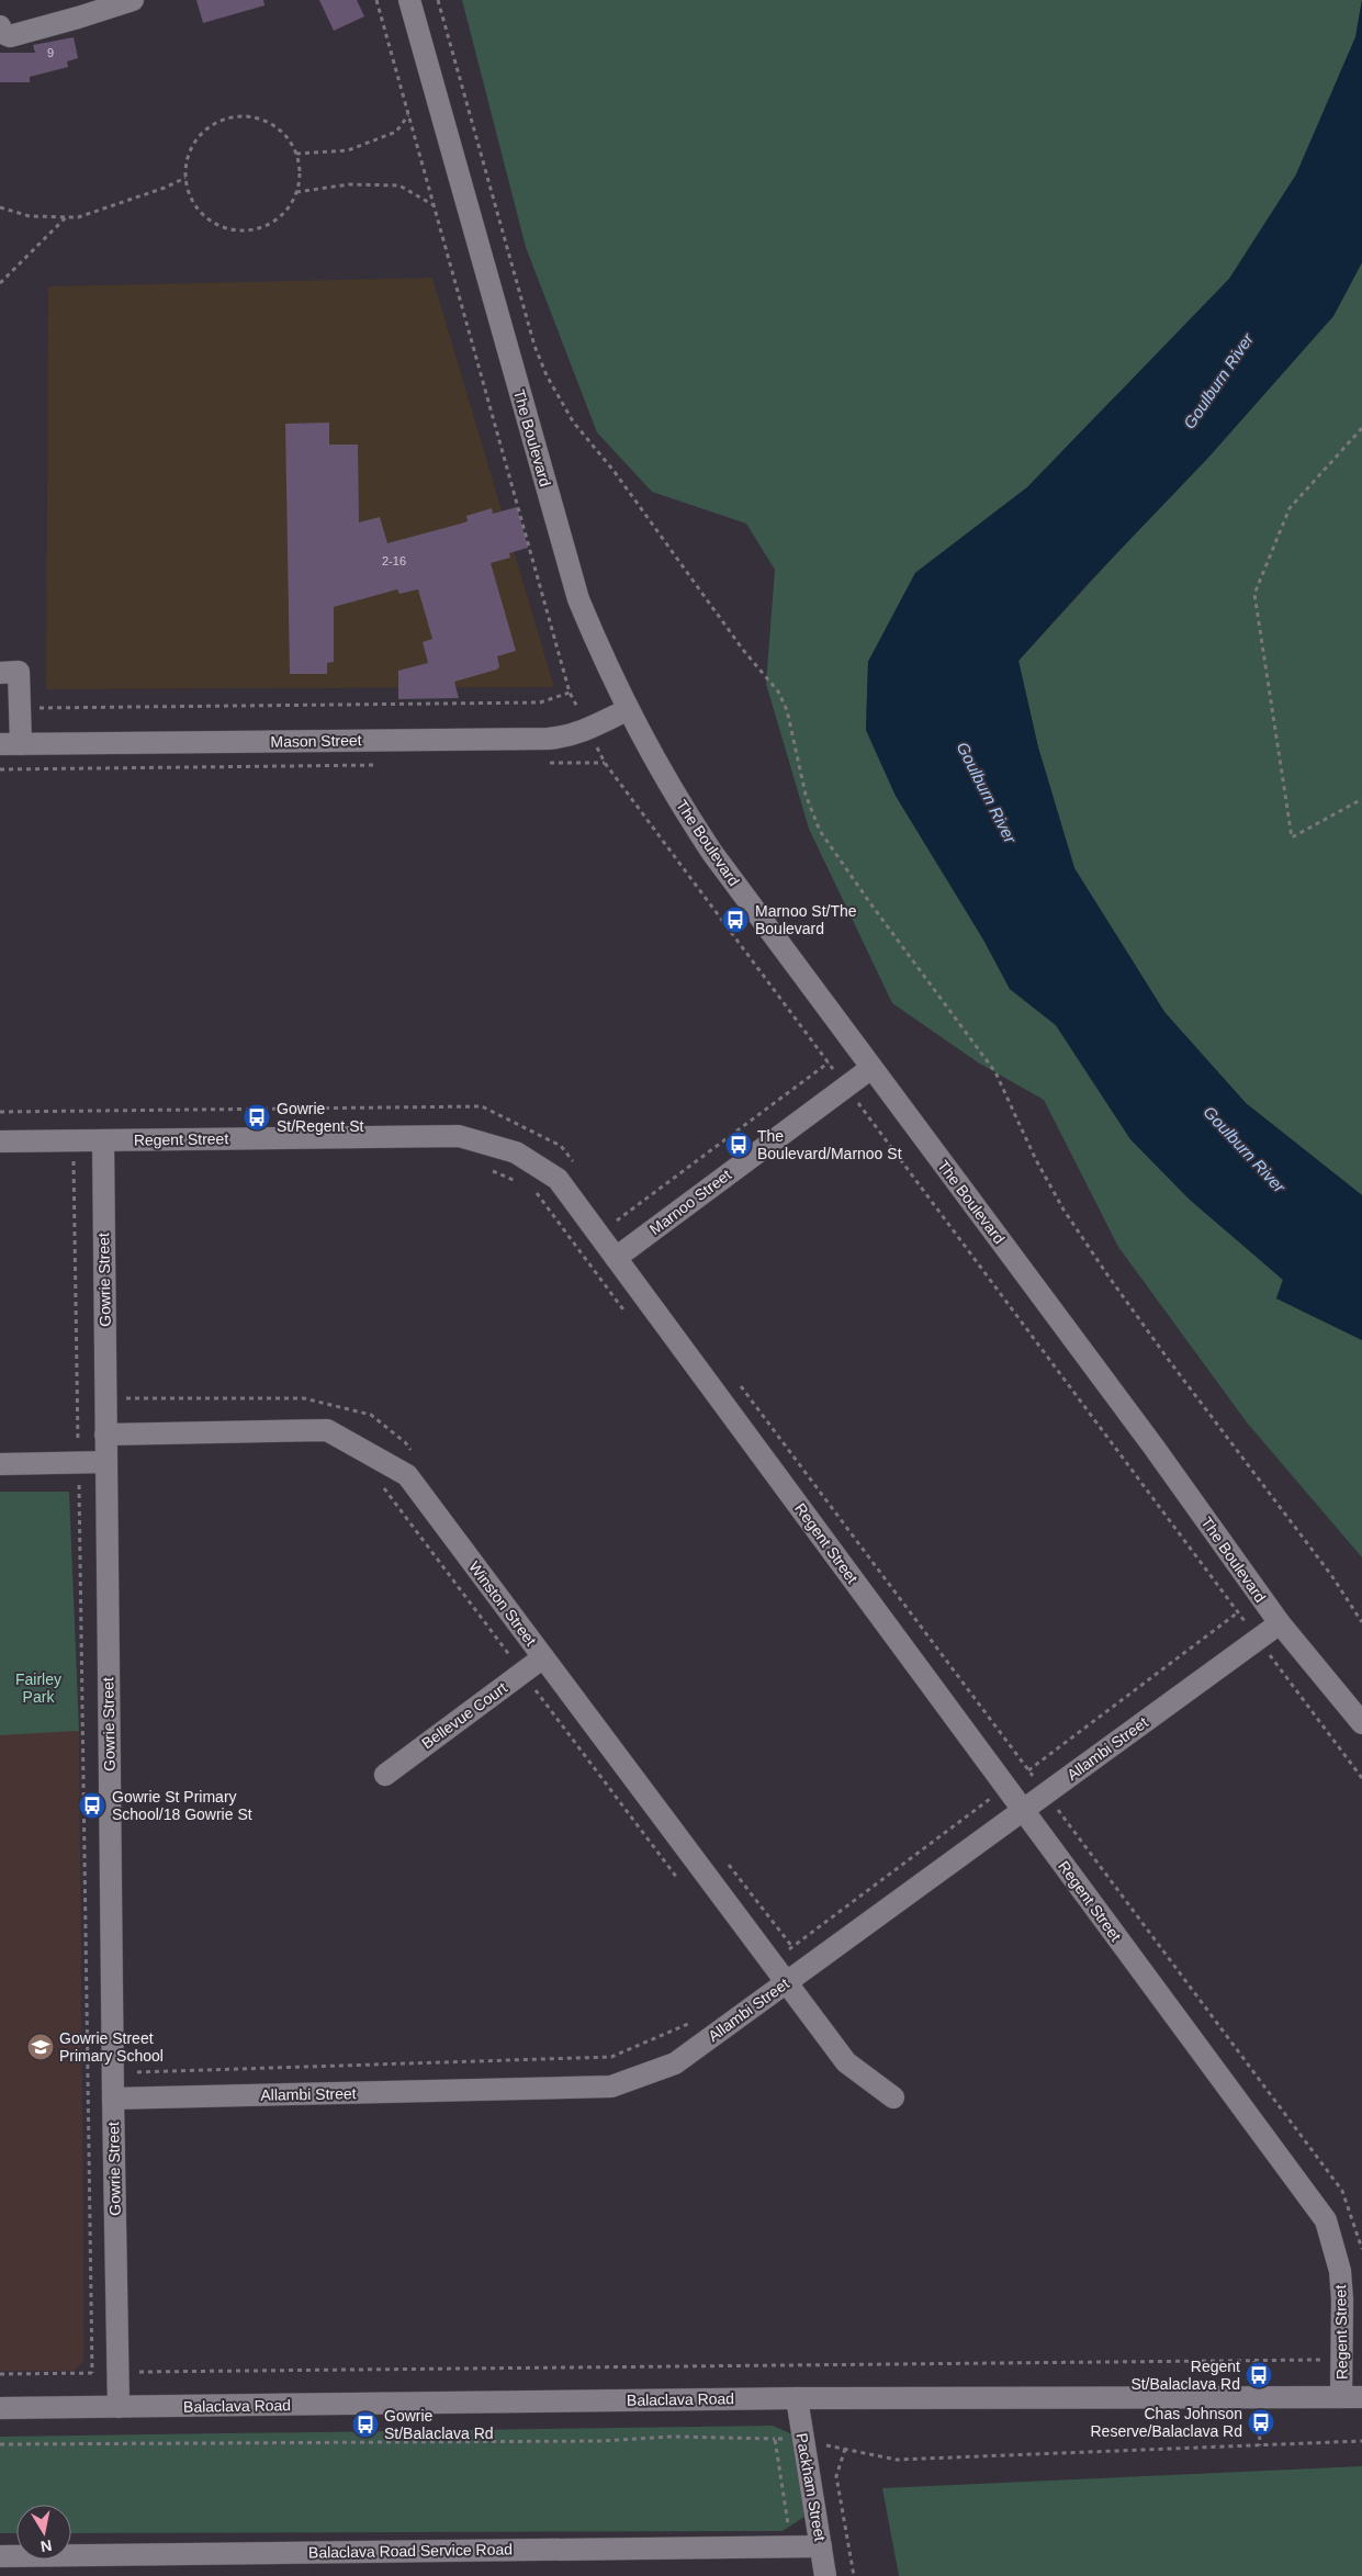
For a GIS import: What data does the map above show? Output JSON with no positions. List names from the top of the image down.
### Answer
{
  "streets": {
    "street": [
      "The Boulevard",
      "Mason Street",
      "Regent Street",
      "Marnoo Street",
      "Gowrie Street",
      "Winston Street",
      "Bellevue Court",
      "Allambi Street",
      "Balaclava Road",
      "Packham Street",
      "Balaclava Road Service Road"
    ]
  },
  "crossings": [
    ["The Boulevard", "Mason Street"],
    ["The Boulevard", "Marnoo Street"],
    ["The Boulevard", "Allambi Street"],
    ["Regent Street", "Marnoo Street"],
    ["Regent Street", "Gowrie Street"],
    ["Regent Street", "Allambi Street"],
    ["Regent Street", "Balaclava Road"],
    ["Gowrie Street", "Winston Street"],
    ["Gowrie Street", "Allambi Street"],
    ["Gowrie Street", "Balaclava Road"],
    ["Winston Street", "Bellevue Court"],
    ["Winston Street", "Allambi Street"],
    ["Balaclava Road", "Packham Street"],
    ["Packham Street", "Balaclava Road Service Road"]
  ],
  "water": ["Goulburn River"],
  "parks": ["Fairley Park"],
  "places": {
    "bus stop": [
      "Marnoo St/The Boulevard",
      "Gowrie St/Regent St",
      "The Boulevard/Marnoo St",
      "Gowrie St Primary School/18 Gowrie St",
      "Regent St/Balaclava Rd",
      "Chas Johnson Reserve/Balaclava Rd",
      "Gowrie St/Balaclava Rd"
    ],
    "school or university": ["Gowrie Street Primary School"]
  },
  "house_numbers": ["9", "2-16"],
  "north": "bottom"
}
